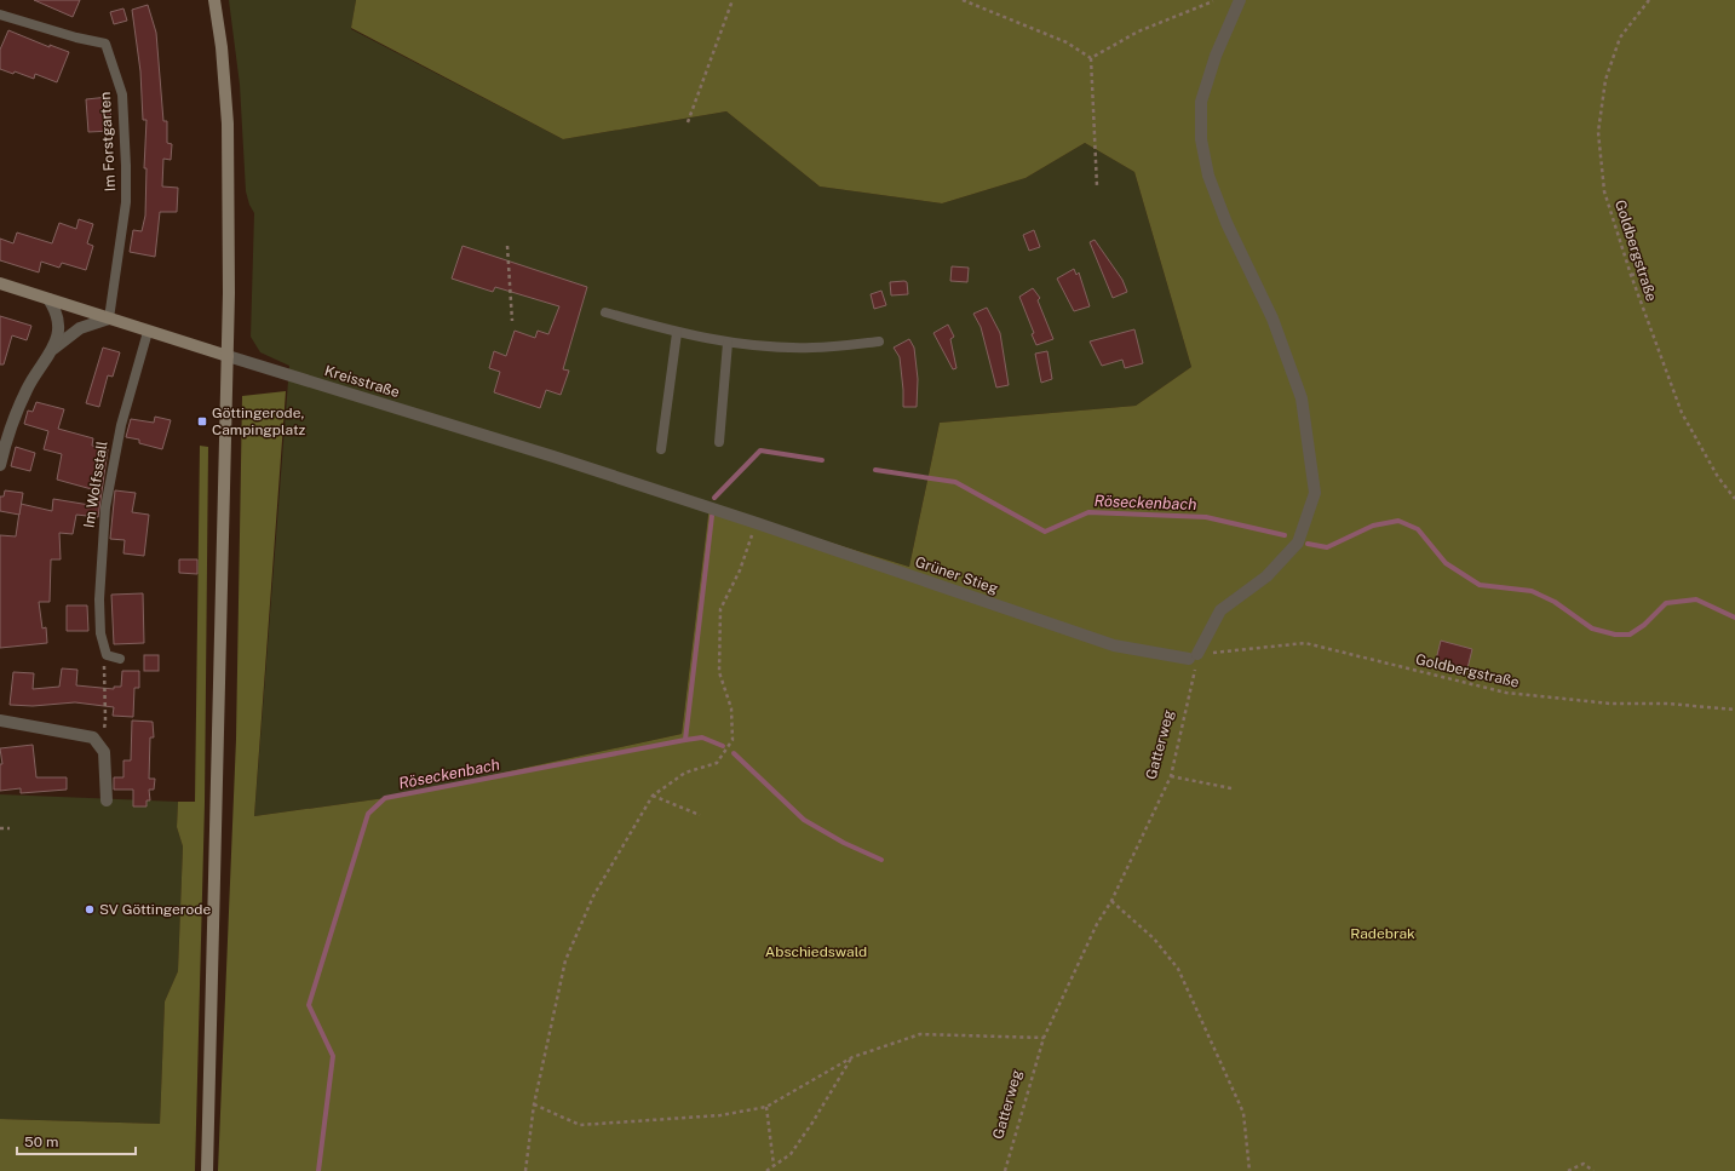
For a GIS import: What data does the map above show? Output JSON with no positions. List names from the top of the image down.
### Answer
{
  "streets": {
    "main road": ["Kreisstraße"],
    "street": ["Grüner Stieg"],
    "lane": ["Im Forstgarten", "Im Wolfsstall"],
    "path": ["Goldbergstraße", "Gatterweg"]
  },
  "crossings": [
    ["Im Forstgarten", "Kreisstraße"],
    ["Goldbergstraße", "Grüner Stieg"],
    ["Goldbergstraße", "Gatterweg"],
    ["Kreisstraße", "Im Wolfsstall"],
    ["Kreisstraße", "Grüner Stieg"],
    ["Grüner Stieg", "Gatterweg"]
  ],
  "water": ["Röseckenbach"],
  "parks": ["Radebrak", "Abschiedswald"],
  "places": {
    "transit": ["Göttingerode, Campingplatz"],
    "other": ["SV Göttingerode"]
  },
  "scale_bar": "50 m"
}
